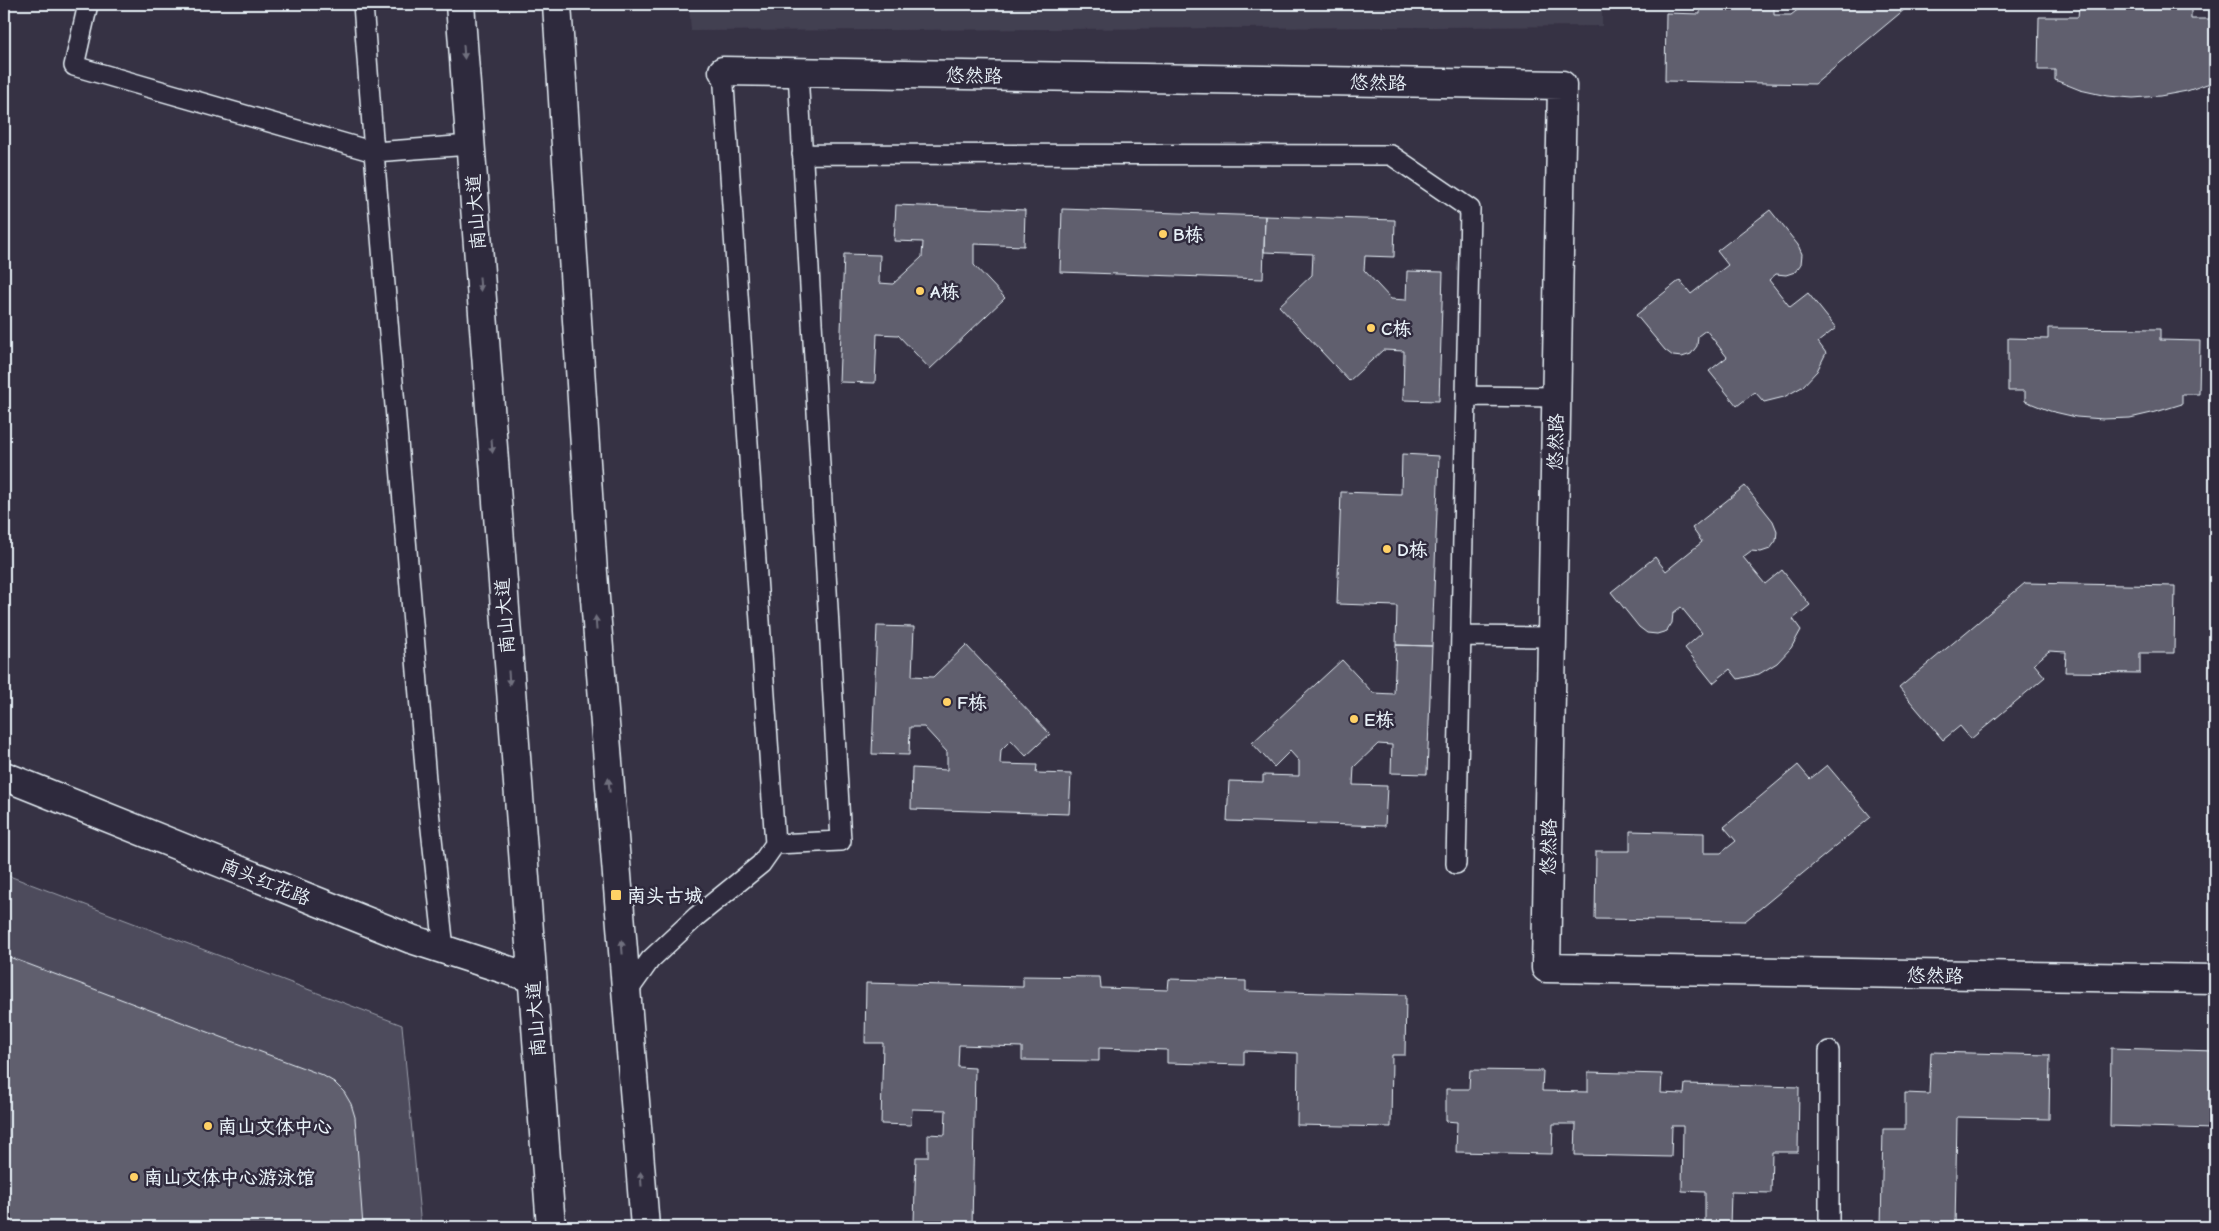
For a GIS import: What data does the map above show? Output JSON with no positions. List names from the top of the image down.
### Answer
{
  "streets": {
    "street": ["悠然路", "南山大道", "南头红花路"]
  },
  "crossings": [
    ["南山大道", "南头红花路"]
  ],
  "places": {
    "other": [
      "B栋",
      "A栋",
      "C栋",
      "D栋",
      "F栋",
      "E栋",
      "南山文体中心",
      "南山文体中心游泳馆"
    ],
    "transit": ["南头古城"]
  }
}
